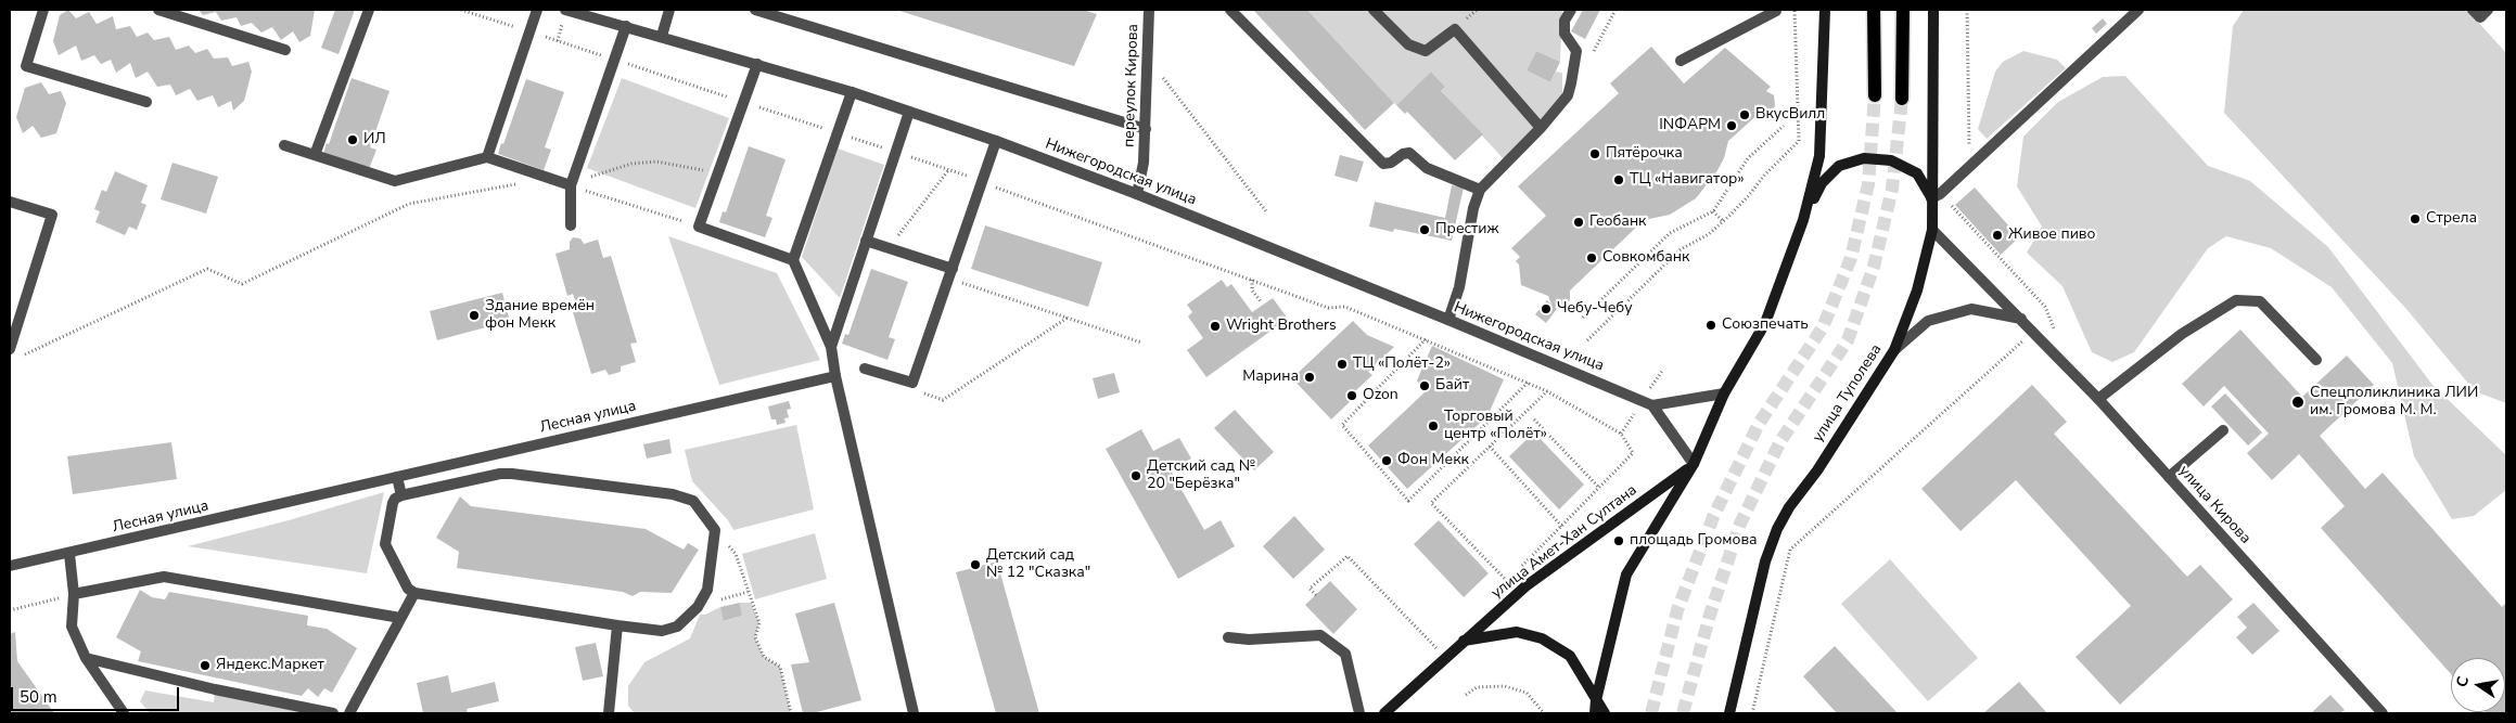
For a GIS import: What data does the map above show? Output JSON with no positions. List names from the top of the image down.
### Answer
{
  "streets": {
    "main road": ["улица Туполева", "улица Амет-Хан Султана"],
    "street": [
      "переулок Кирова",
      "Нижегородская улица",
      "Лесная улица",
      "улица Кирова"
    ]
  },
  "crossings": [
    ["переулок Кирова", "Нижегородская улица"],
    ["улица Туполева", "улица Кирова"]
  ],
  "places": [
    "ВкусВилл",
    "INФАРМ",
    "ИЛ",
    "Пятёрочка",
    "ТЦ «Навигатор»",
    "Стрела",
    "Геобанк",
    "Престиж",
    "Живое пиво",
    "Совкомбанк",
    "Чебу-Чебу",
    "Здание времён фон Мекк",
    "Союзпечать",
    "Wright Brothers",
    "ТЦ «Полёт-2»",
    "Марина",
    "Байт",
    "Ozon",
    "Спецполиклиника ЛИИ им. Громова М. М.",
    "Торговый центр «Полёт»",
    "Фон Мекк",
    "Детский сад № 20 \"Берёзка\"",
    "площадь Громова",
    "Детский сад № 12 \"Сказка\"",
    "Яндекс.Маркет"
  ],
  "scale_bar": "50 m",
  "north": "left"
}
